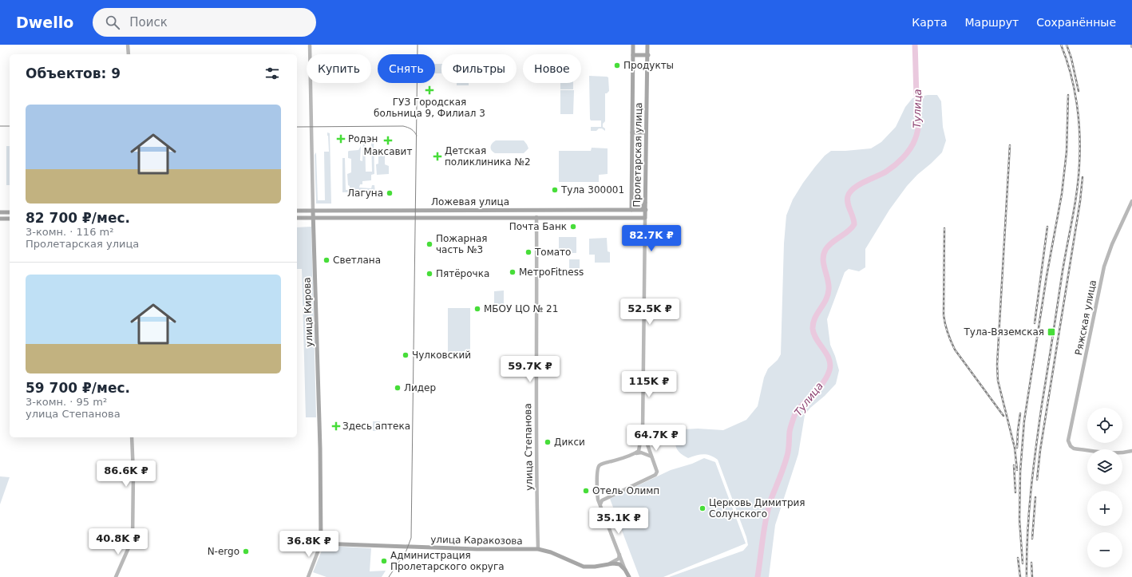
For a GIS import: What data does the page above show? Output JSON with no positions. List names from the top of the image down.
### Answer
{
  "streets": {
    "main road": [
      "Пролетарская улица",
      "Ложевая улица",
      "улица Кирова",
      "улица Степанова",
      "улица Каракозова"
    ],
    "street": ["Ряжская улица"]
  },
  "crossings": [
    ["Пролетарская улица", "Ложевая улица"],
    ["Ложевая улица", "улица Кирова"],
    ["Ложевая улица", "улица Степанова"],
    ["улица Кирова", "улица Каракозова"],
    ["улица Степанова", "улица Каракозова"]
  ],
  "water": ["Тулица"],
  "places": {
    "other": [
      "Продукты",
      "Тула 300001",
      "Лагуна",
      "Почта Банк",
      "Пожарная часть №3",
      "Томато",
      "Светлана",
      "МетроFitness",
      "Пятёрочка",
      "МБОУ ЦО № 21",
      "Чулковский",
      "Лидер",
      "Дикси",
      "Отель Олимп",
      "Церковь Димитрия Солунского",
      "N-ergo",
      "Администрация Пролетарского округа"
    ],
    "health": [
      "ГУЗ Городская больница 9, Филиал 3",
      "Родэн",
      "Максавит",
      "Детская поликлиника №2",
      "Здесь аптека"
    ],
    "transit": ["Тула-Вяземская"]
  },
  "page": {
    "header": "Dwello",
    "search": "Поиск",
    "nav": ["Карта", "Маршрут", "Сохранённые"],
    "chip": [
      "Купить",
      "Снять",
      "Фильтры",
      "Новое"
    ],
    "heading": "Объектов: 9",
    "list": [
      {
        "name": "82 700 ₽/мес.",
        "note": "3-комн. · 116 m² · Пролетарская улица"
      },
      {
        "name": "59 700 ₽/мес.",
        "note": "3-комн. · 95 m² · улица Степанова"
      }
    ],
    "price": [
      "82.7K ₽",
      "52.5K ₽",
      "59.7K ₽",
      "115K ₽",
      "64.7K ₽",
      "86.6K ₽",
      "35.1K ₽",
      "40.8K ₽",
      "36.8K ₽"
    ],
    "map_buttons": ["+", "−"]
  }
}
